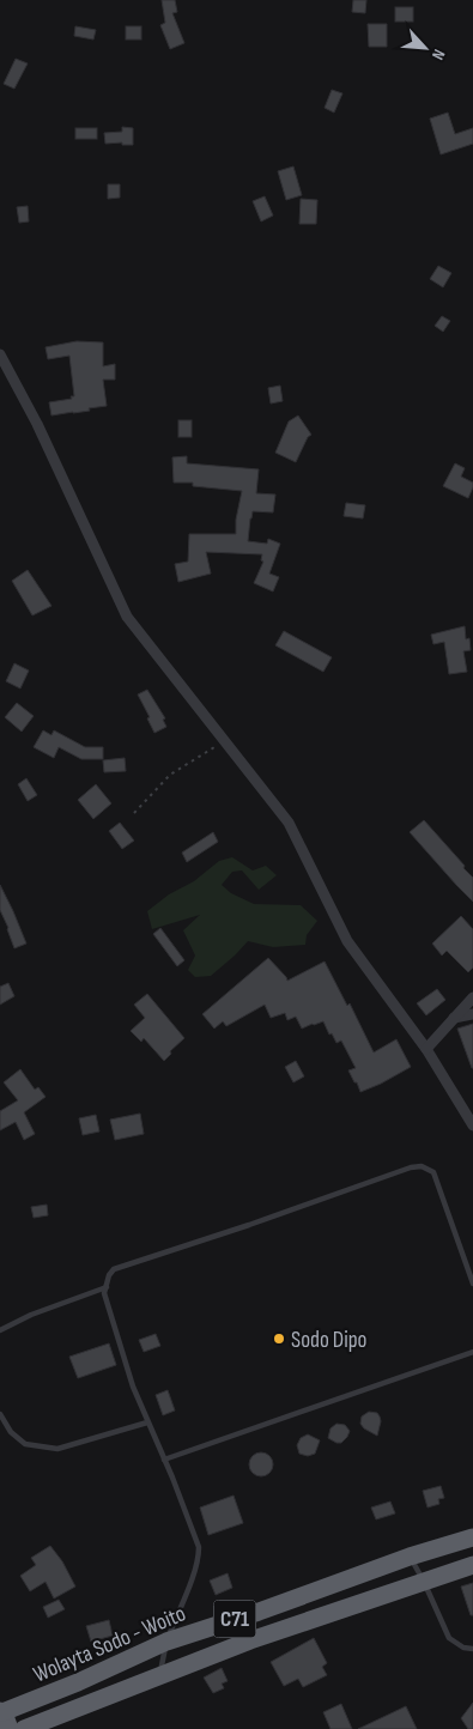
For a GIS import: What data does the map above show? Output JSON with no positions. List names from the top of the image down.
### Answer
{
  "streets": {
    "highway": ["C71", "Wolayta Sodo - Woito"]
  },
  "places": ["Sodo Dipo"],
  "north": "bottom right"
}
